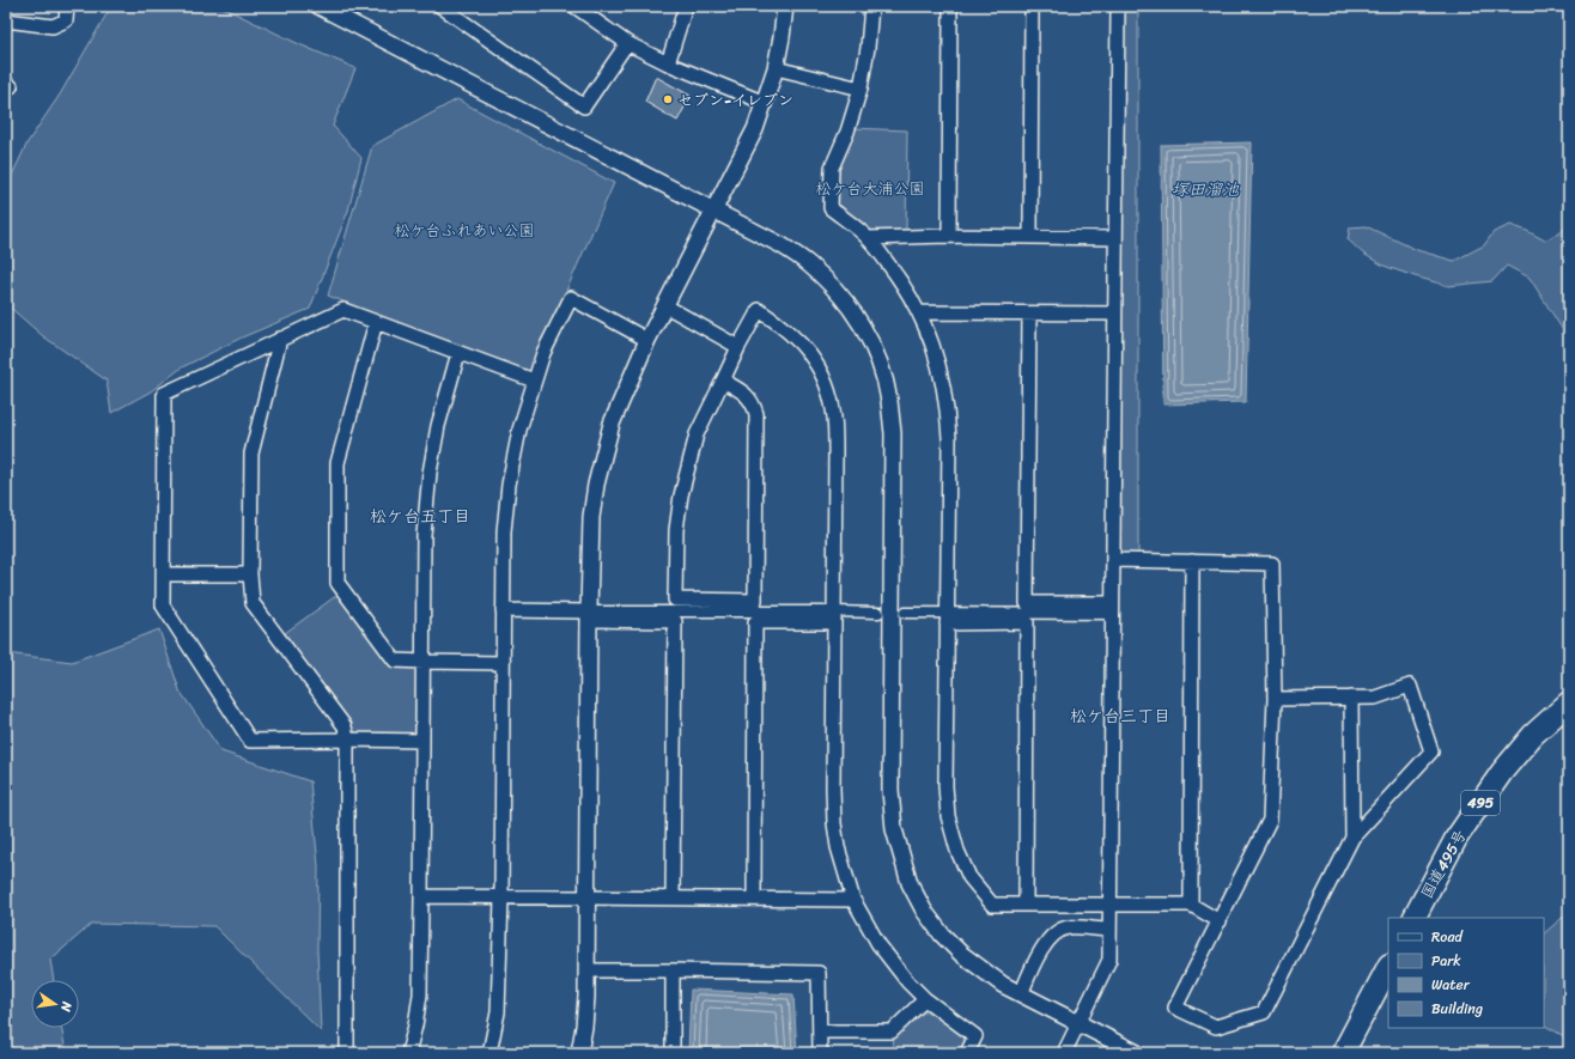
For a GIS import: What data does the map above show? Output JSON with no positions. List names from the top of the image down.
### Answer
{
  "streets": {
    "highway": ["495", "国道495号"]
  },
  "districts": ["松ケ台五丁目", "松ケ台三丁目"],
  "water": ["塚田溜池"],
  "parks": ["松ケ台大浦公園", "松ケ台ふれあい公園"],
  "places": ["セブン-イレブン"],
  "legend": [
    "Road",
    "Park",
    "Water",
    "Building"
  ],
  "north": "right"
}
